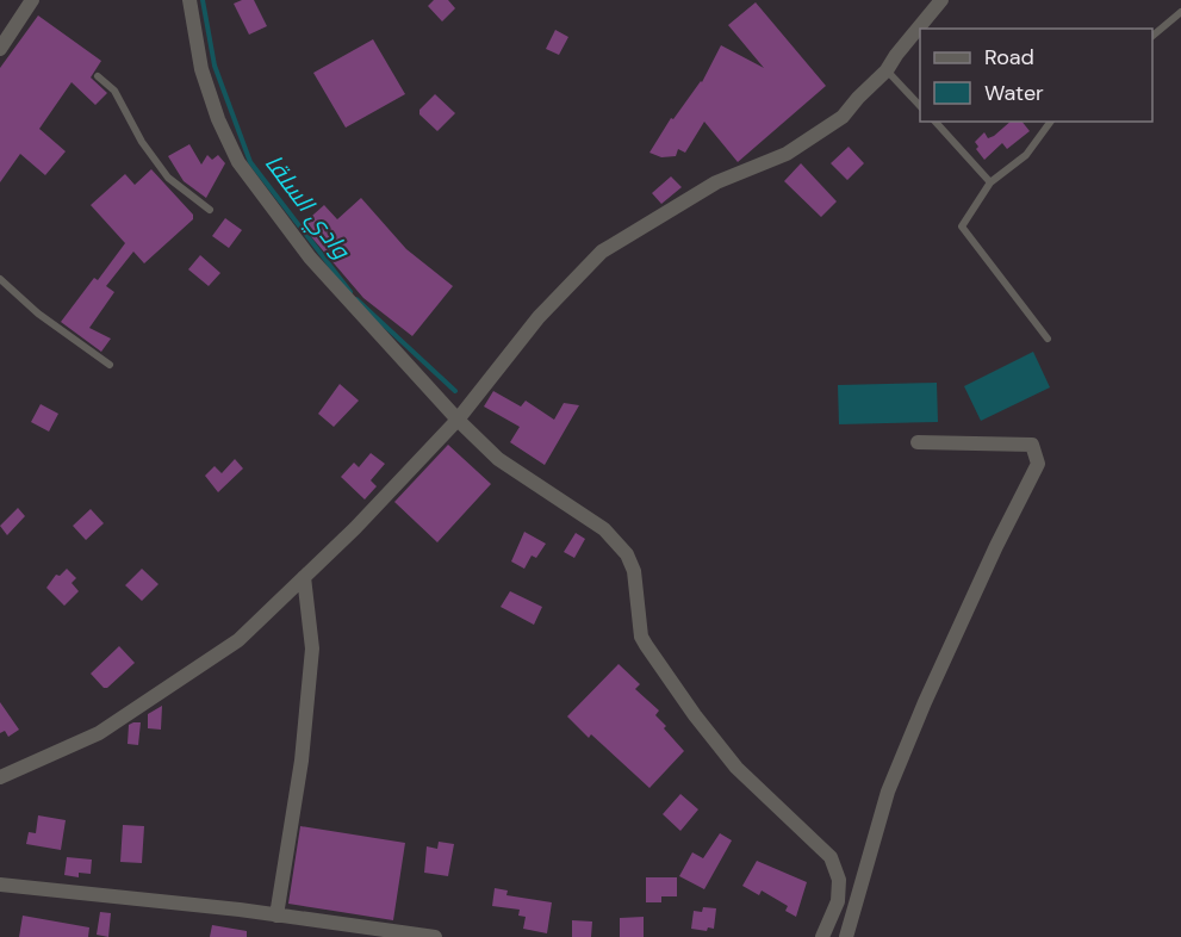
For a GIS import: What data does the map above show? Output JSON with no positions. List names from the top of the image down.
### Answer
{
  "water": ["وادي السلقا"],
  "legend": ["Road", "Water"]
}
